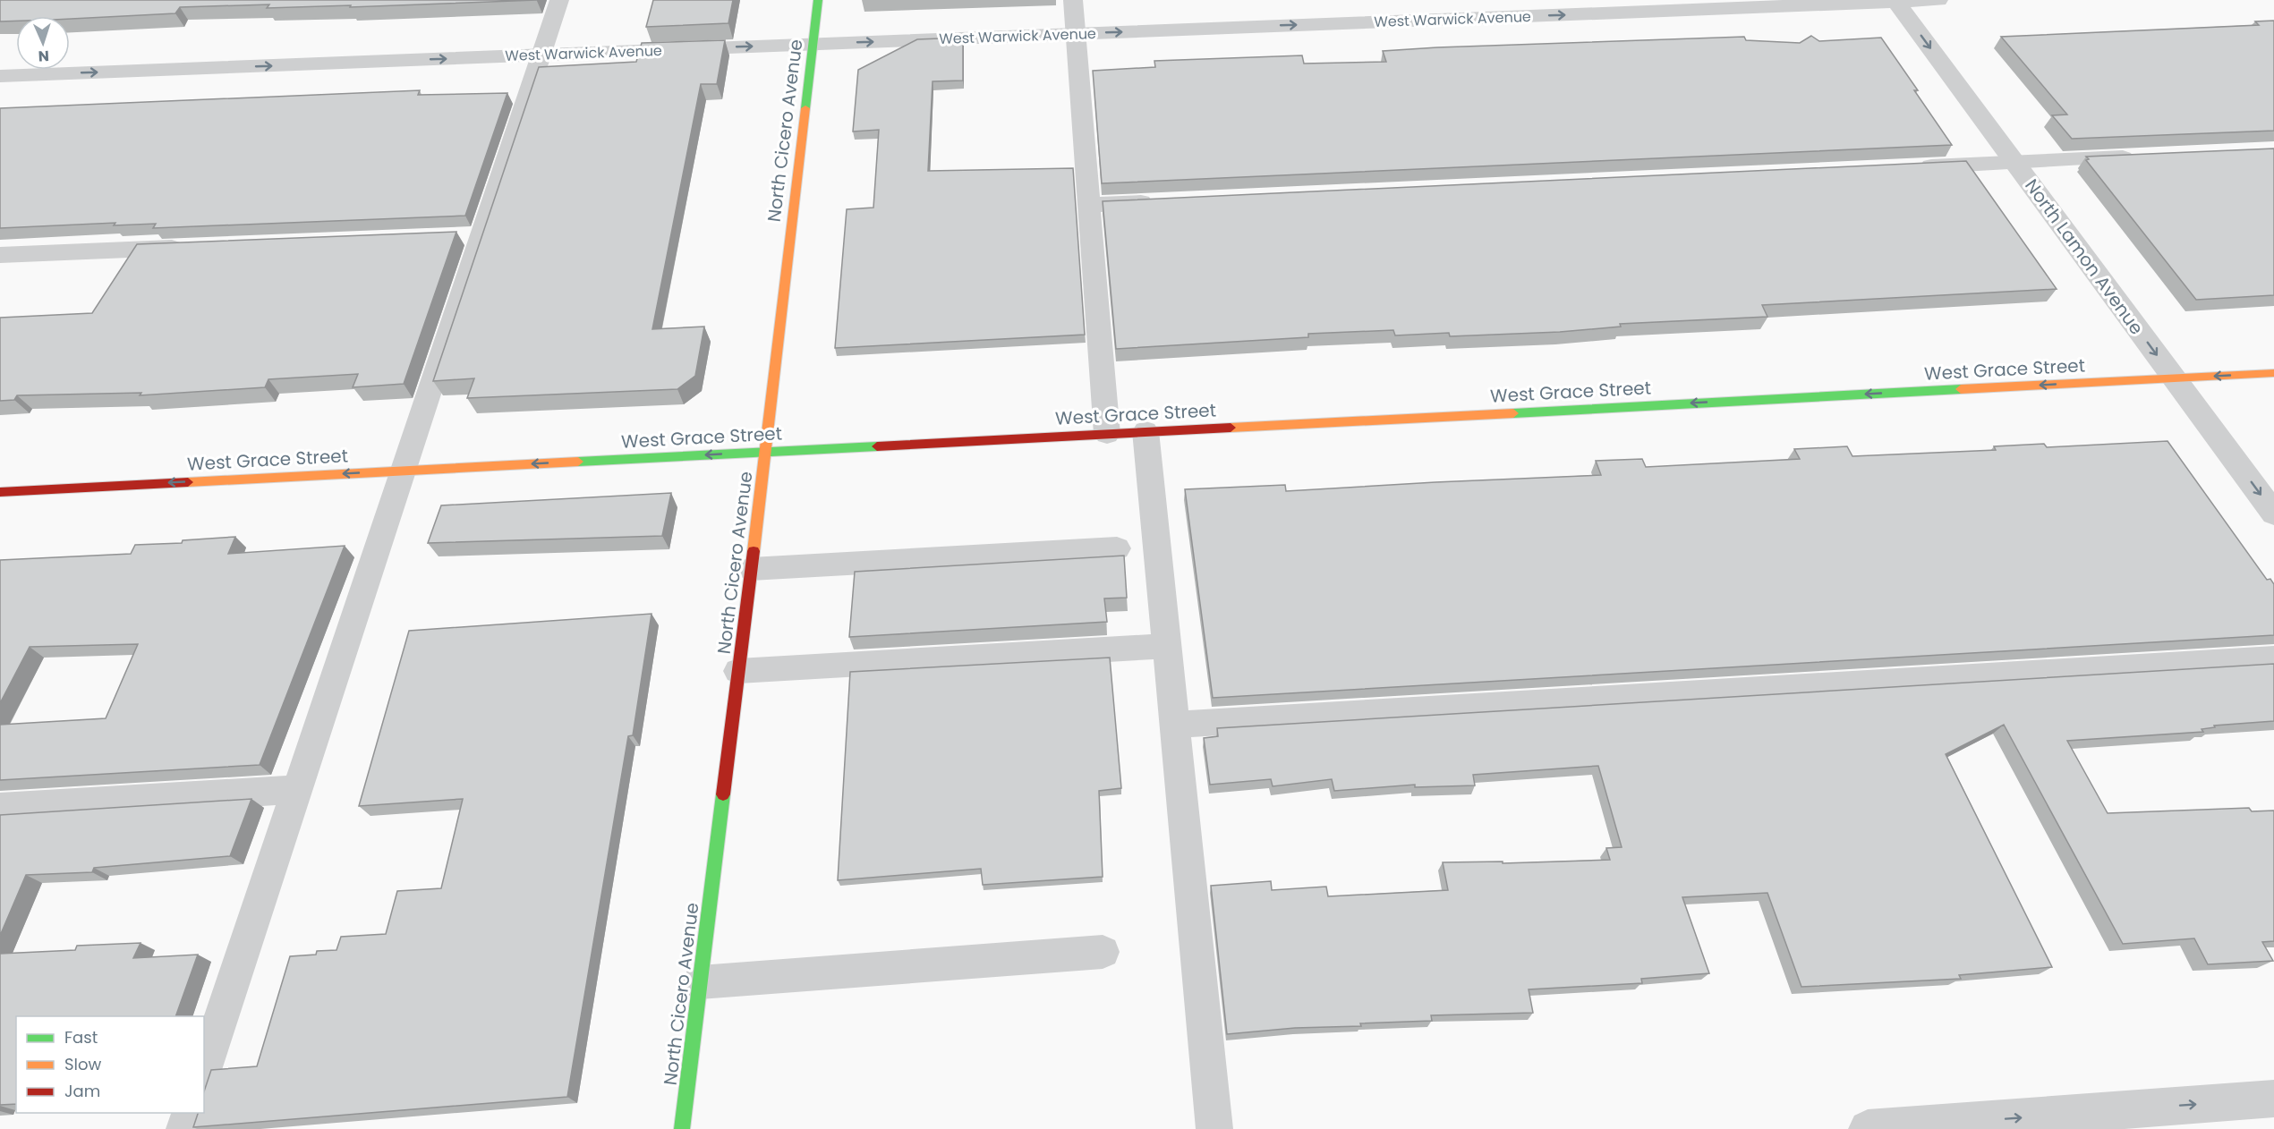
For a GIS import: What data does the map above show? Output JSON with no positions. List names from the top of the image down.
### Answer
{
  "streets": {
    "street": [
      "West Warwick Avenue",
      "North Cicero Avenue",
      "North Lamon Avenue",
      "West Grace Street"
    ]
  },
  "crossings": [
    ["West Warwick Avenue", "North Cicero Avenue"],
    ["West Warwick Avenue", "North Lamon Avenue"],
    ["North Cicero Avenue", "West Grace Street"],
    ["North Lamon Avenue", "West Grace Street"]
  ],
  "one_way": ["West Warwick Avenue", "North Lamon Avenue", "West Grace Street"],
  "legend": ["Fast", "Slow", "Jam"],
  "north": "bottom"
}
